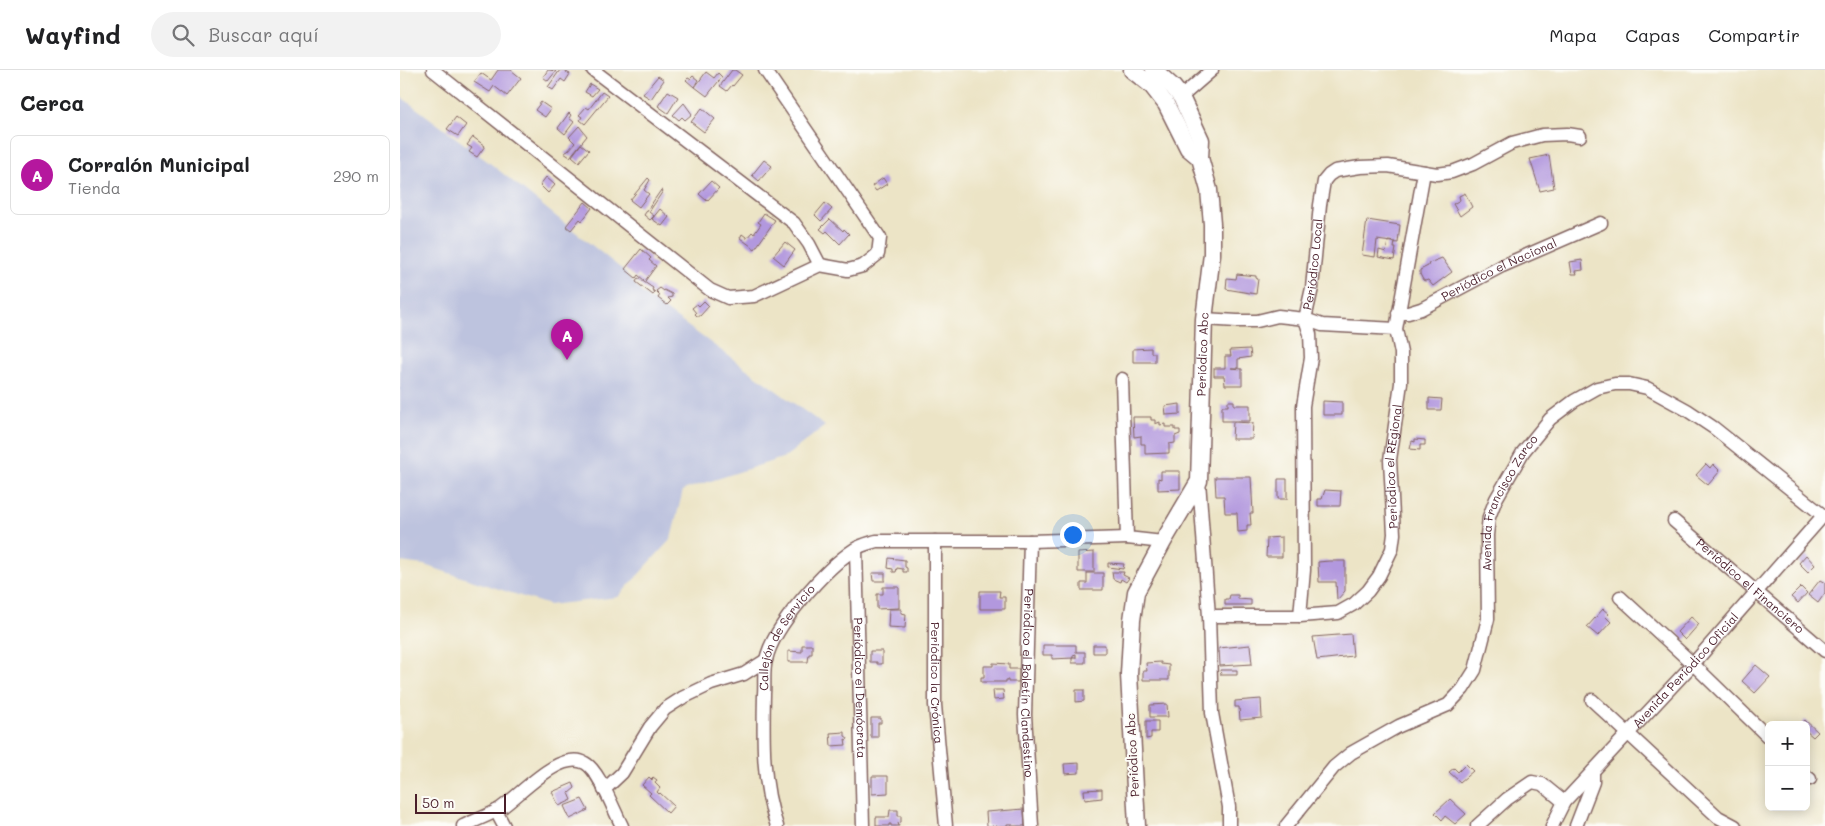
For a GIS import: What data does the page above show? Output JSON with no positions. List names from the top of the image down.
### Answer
{
  "streets": {
    "street": [
      "Periódico Local",
      "Periódico el Nacional",
      "Periódico Abc",
      "Periódico el REgional",
      "Avenida Francisco Zarco",
      "Periódico el Financiero",
      "Callejón de Servicio",
      "Avenida Periódico Oficial",
      "Periódico la Crónica",
      "Periódico el Boletín Clandestino",
      "Periódico el Demócrata"
    ]
  },
  "crossings": [
    ["Periódico Local", "Periódico el REgional"],
    ["Periódico el Nacional", "Periódico el REgional"],
    ["Avenida Francisco Zarco", "Avenida Periódico Oficial"],
    ["Periódico el Financiero", "Avenida Periódico Oficial"],
    ["Callejón de Servicio", "Periódico la Crónica"],
    ["Callejón de Servicio", "Periódico el Demócrata"]
  ],
  "scale_bar": "50 m",
  "page": {
    "header": "Wayfind",
    "search": "Buscar aquí",
    "nav": ["Mapa", "Capas", "Compartir"],
    "heading": "Cerca",
    "list": [
      {
        "mark": "A",
        "name": "Corralón Municipal",
        "note": "Tienda",
        "value": "290 m"
      }
    ],
    "pins": "A",
    "map_buttons": ["+", "−"],
    "scale": "50 m"
  }
}
